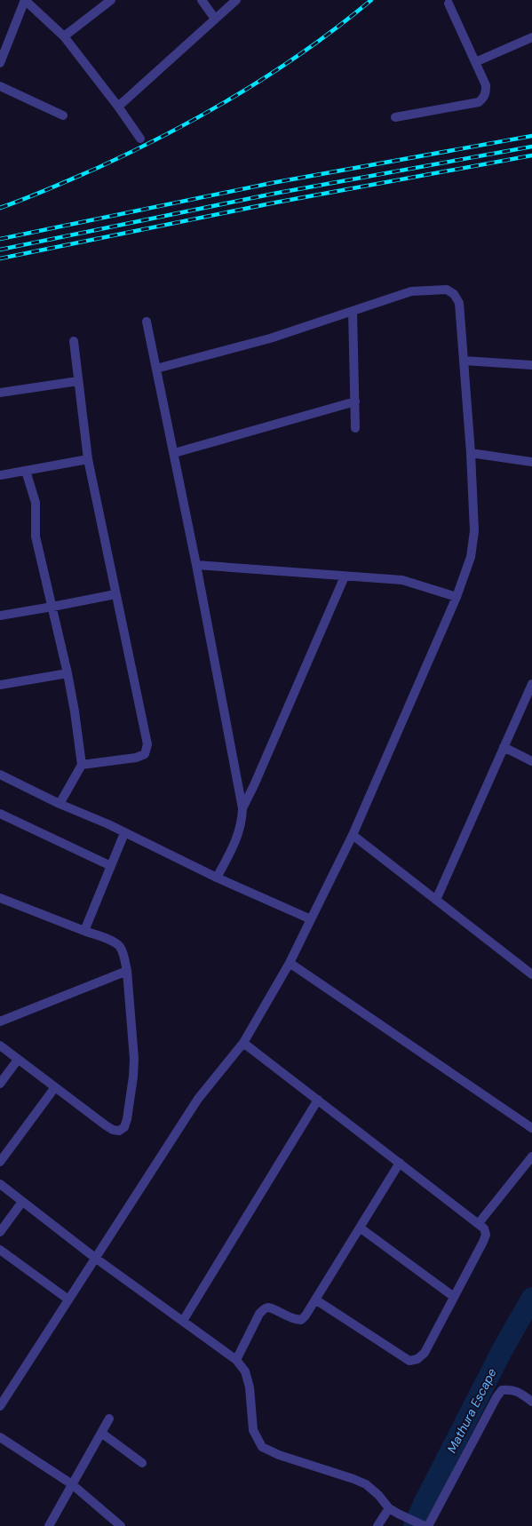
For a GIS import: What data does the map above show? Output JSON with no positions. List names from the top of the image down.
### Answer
{
  "water": ["Mathura Escape"]
}
